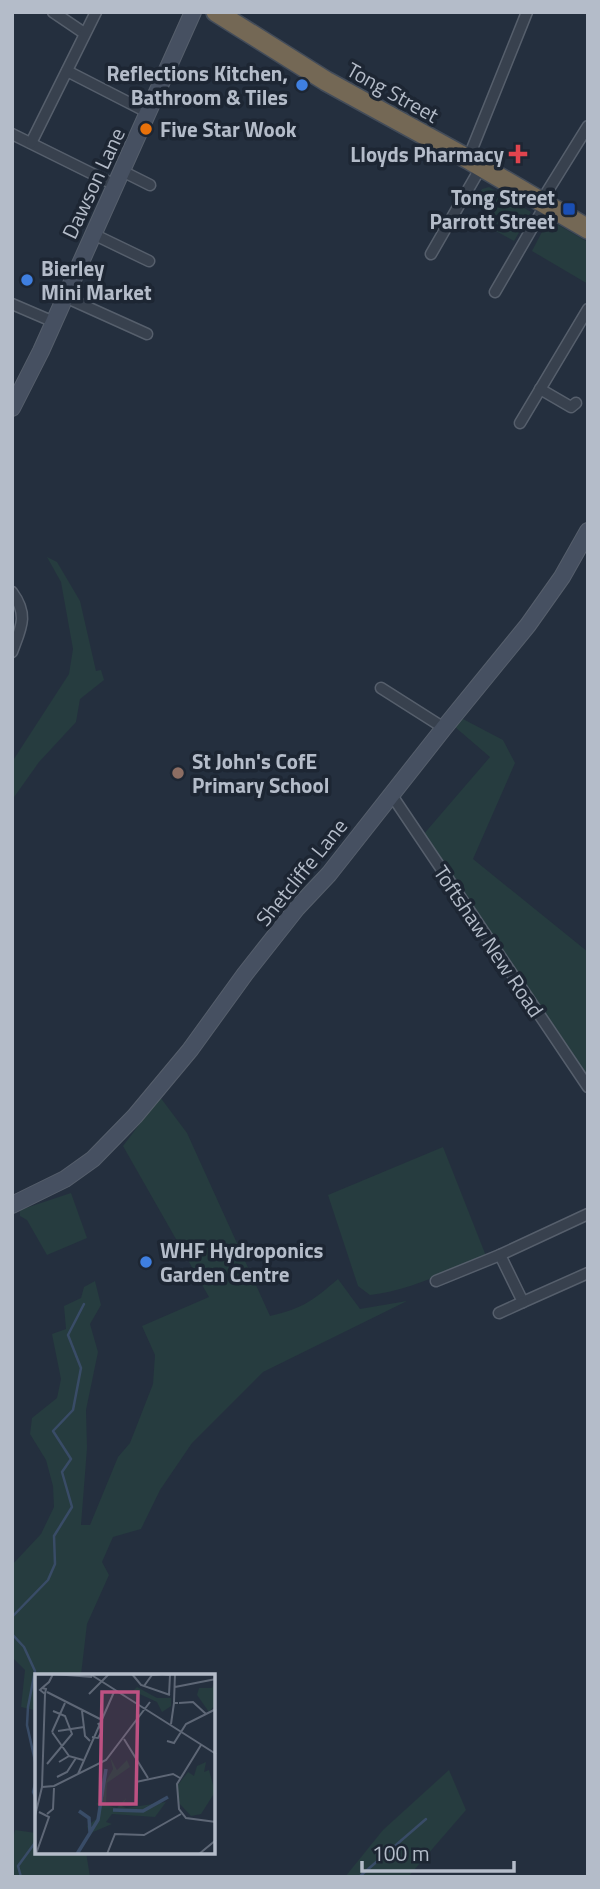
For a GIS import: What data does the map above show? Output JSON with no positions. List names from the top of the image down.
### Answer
{
  "streets": {
    "highway": ["Tong Street"],
    "street": ["Dawson Lane", "Shetcliffe Lane", "Toftshaw New Road"]
  },
  "crossings": [
    ["Shetcliffe Lane", "Toftshaw New Road"]
  ],
  "places": {
    "other": [
      "Reflections Kitchen, Bathroom & Tiles",
      "Five Star Wook",
      "Bierley Mini Market",
      "St John's CofE Primary School",
      "WHF Hydroponics Garden Centre"
    ],
    "health": ["Lloyds Pharmacy"],
    "transit": ["Tong Street Parrott Street"]
  },
  "scale_bar": "100 m"
}
